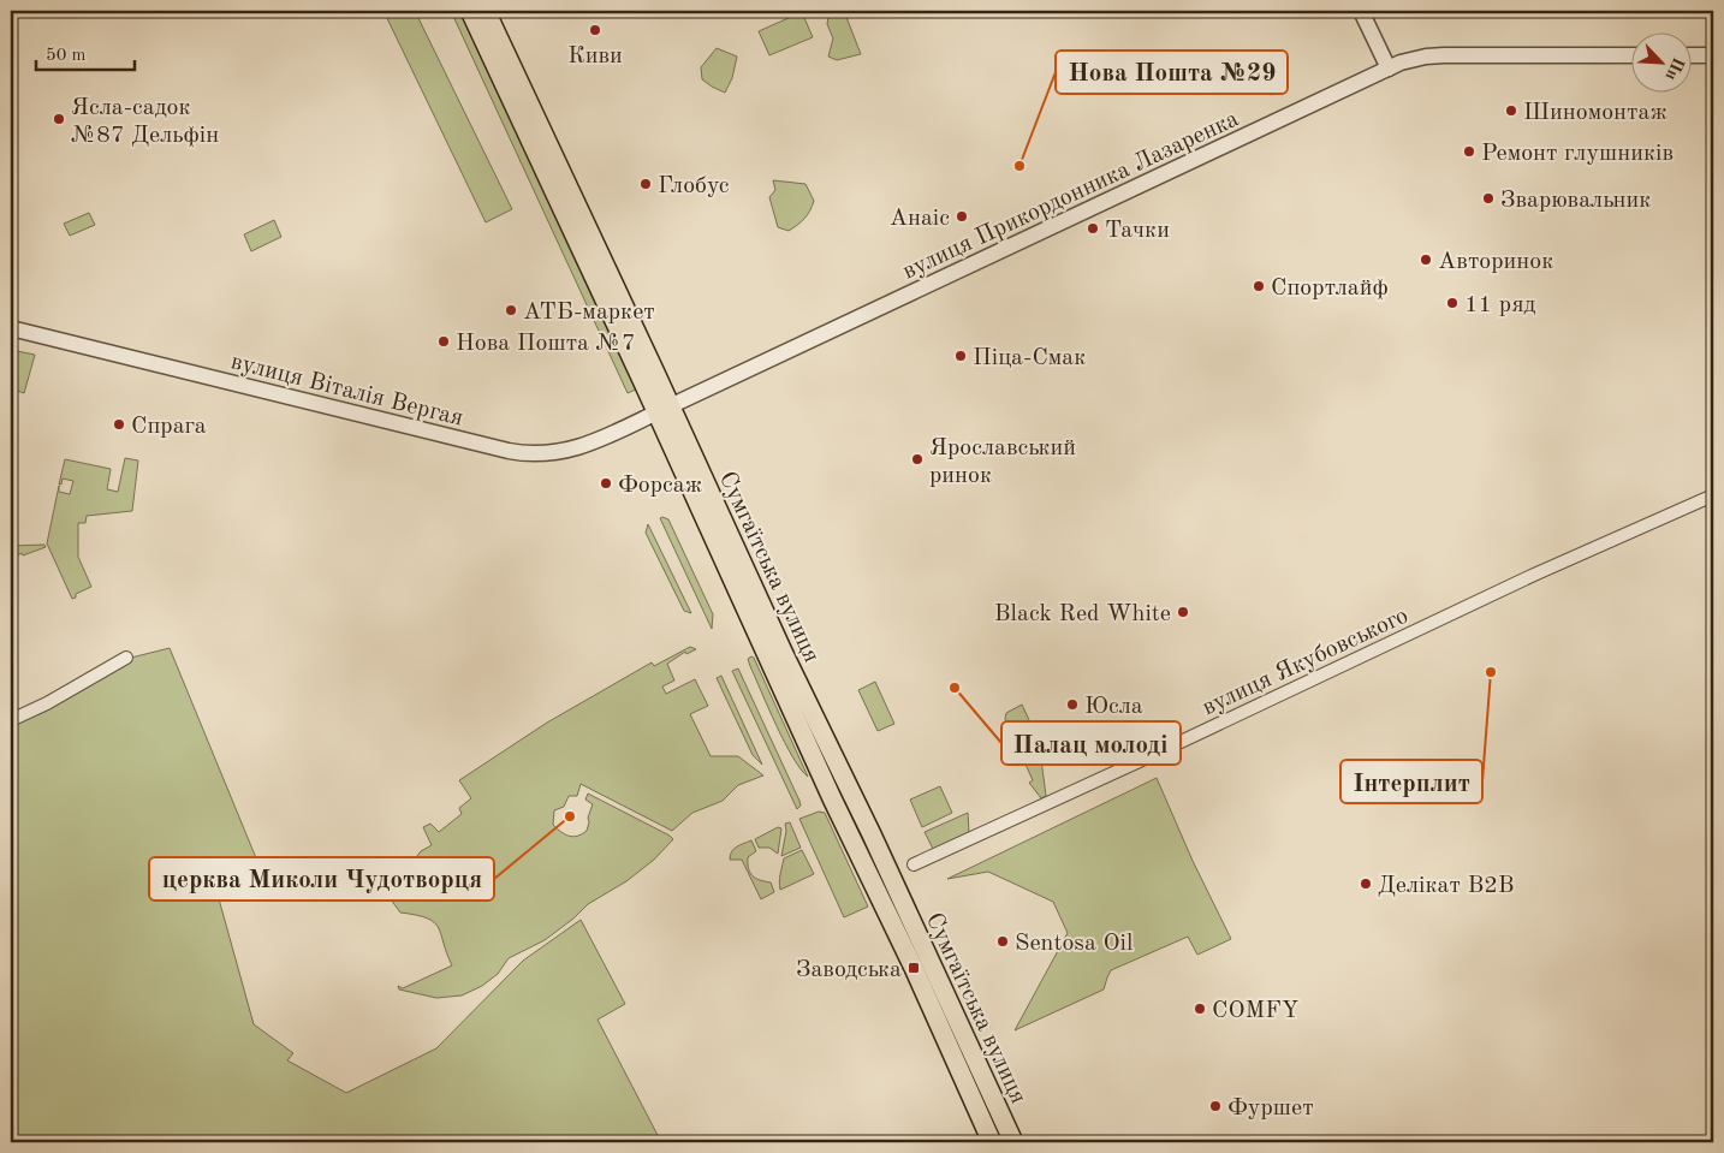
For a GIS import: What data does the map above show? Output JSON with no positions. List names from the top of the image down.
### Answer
{
  "streets": {
    "main road": ["Сумгаїтська вулиця"],
    "street": ["вулиця Прикордонника Лазаренка", "вулиця Віталія Вергая", "вулиця Якубовського"]
  },
  "crossings": [
    ["вулиця Прикордонника Лазаренка", "вулиця Віталія Вергая"],
    ["вулиця Прикордонника Лазаренка", "Сумгаїтська вулиця"],
    ["вулиця Віталія Вергая", "Сумгаїтська вулиця"]
  ],
  "places": {
    "other": [
      "Киви",
      "Шиномонтаж",
      "Ясла-садок №87 Дельфін",
      "Ремонт глушників",
      "Нова Пошта №29",
      "Глобус",
      "Зварювальник",
      "Анаіс",
      "Тачки",
      "Авторинок",
      "Спортлайф",
      "11 ряд",
      "АТБ-маркет",
      "Нова Пошта №7",
      "Піца-Смак",
      "Спрага",
      "Ярославський ринок",
      "Форсаж",
      "Black Red White",
      "Інтерплит",
      "Палац молоді",
      "Юсла",
      "церква Миколи Чудотворця",
      "Делікат B2B",
      "Sentosa Oil",
      "COMFY",
      "Фуршет"
    ],
    "transit": ["Заводська"]
  },
  "scale_bar": "50 m",
  "north": "bottom right"
}
